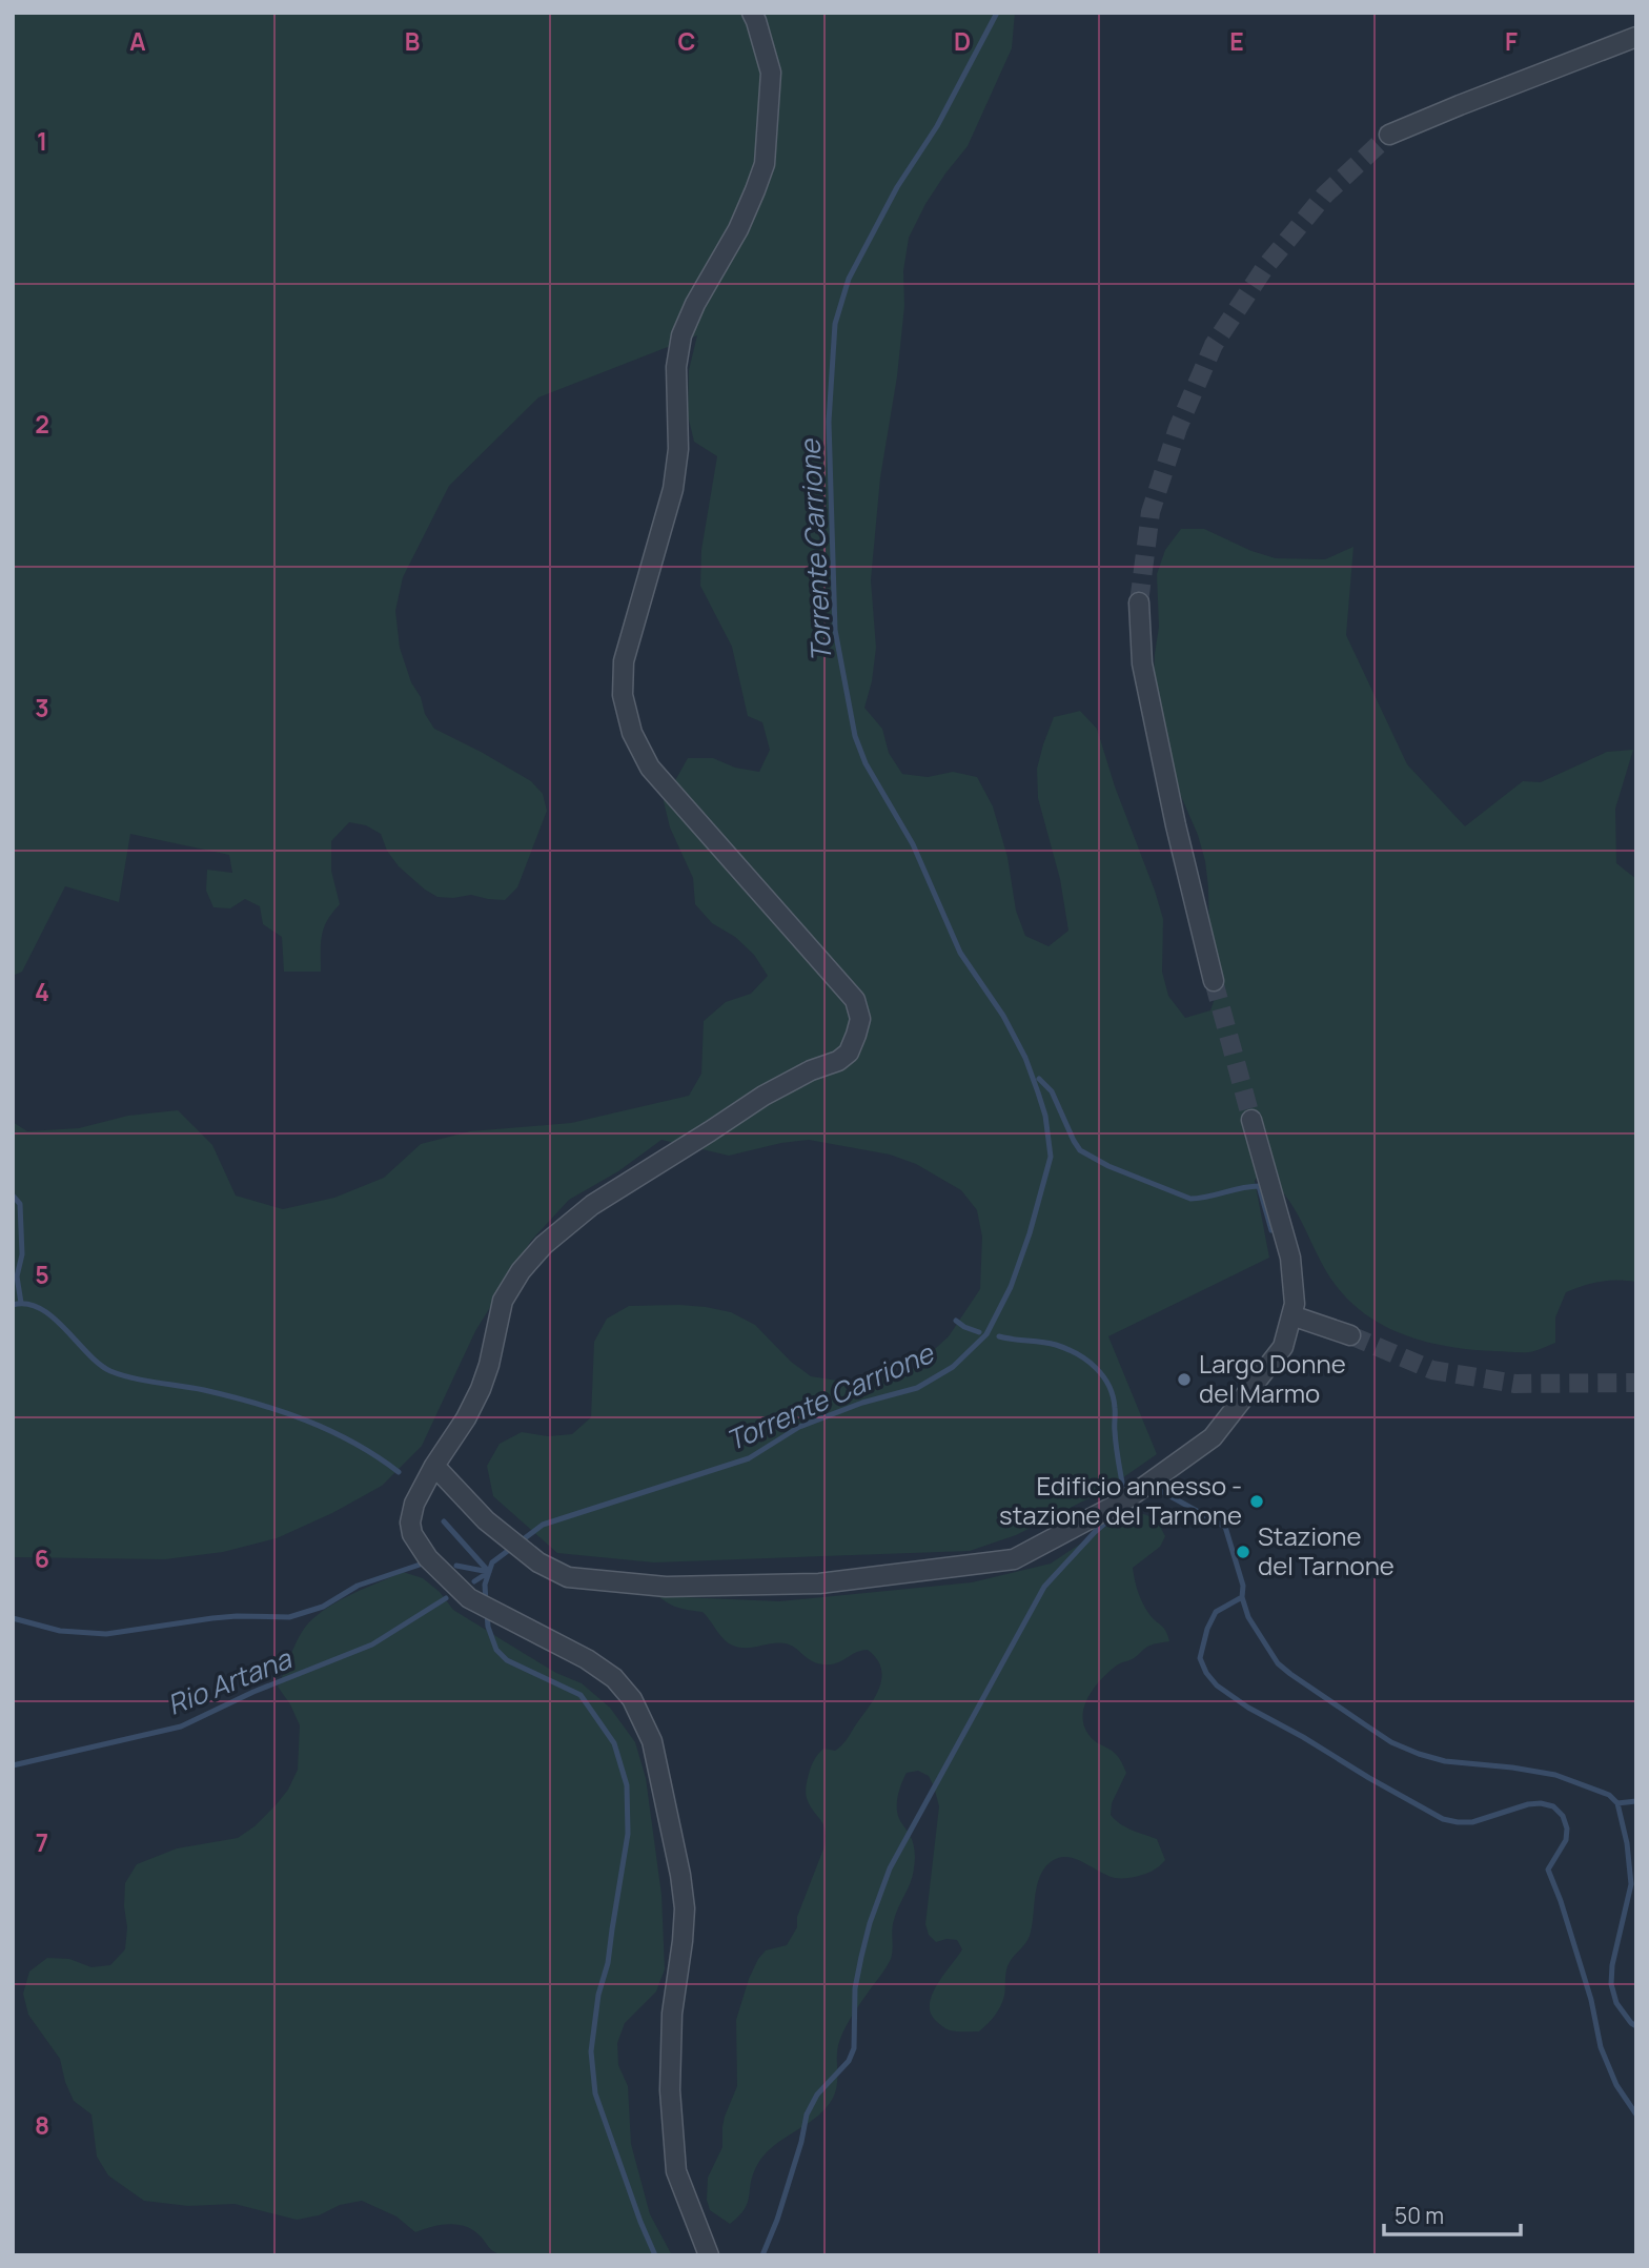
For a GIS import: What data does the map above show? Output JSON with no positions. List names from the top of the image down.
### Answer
{
  "water": ["Torrente Carrione", "Rio Artana"],
  "places": ["Largo Donne del Marmo", "Edificio annesso - stazione del Tarnone", "Stazione del Tarnone"],
  "scale_bar": "50 m",
  "grid": {
    "columns": [
      "A",
      "B",
      "C",
      "D",
      "E",
      "F"
    ],
    "rows": [
      "1",
      "2",
      "3",
      "4",
      "5",
      "6",
      "7",
      "8"
    ]
  }
}
